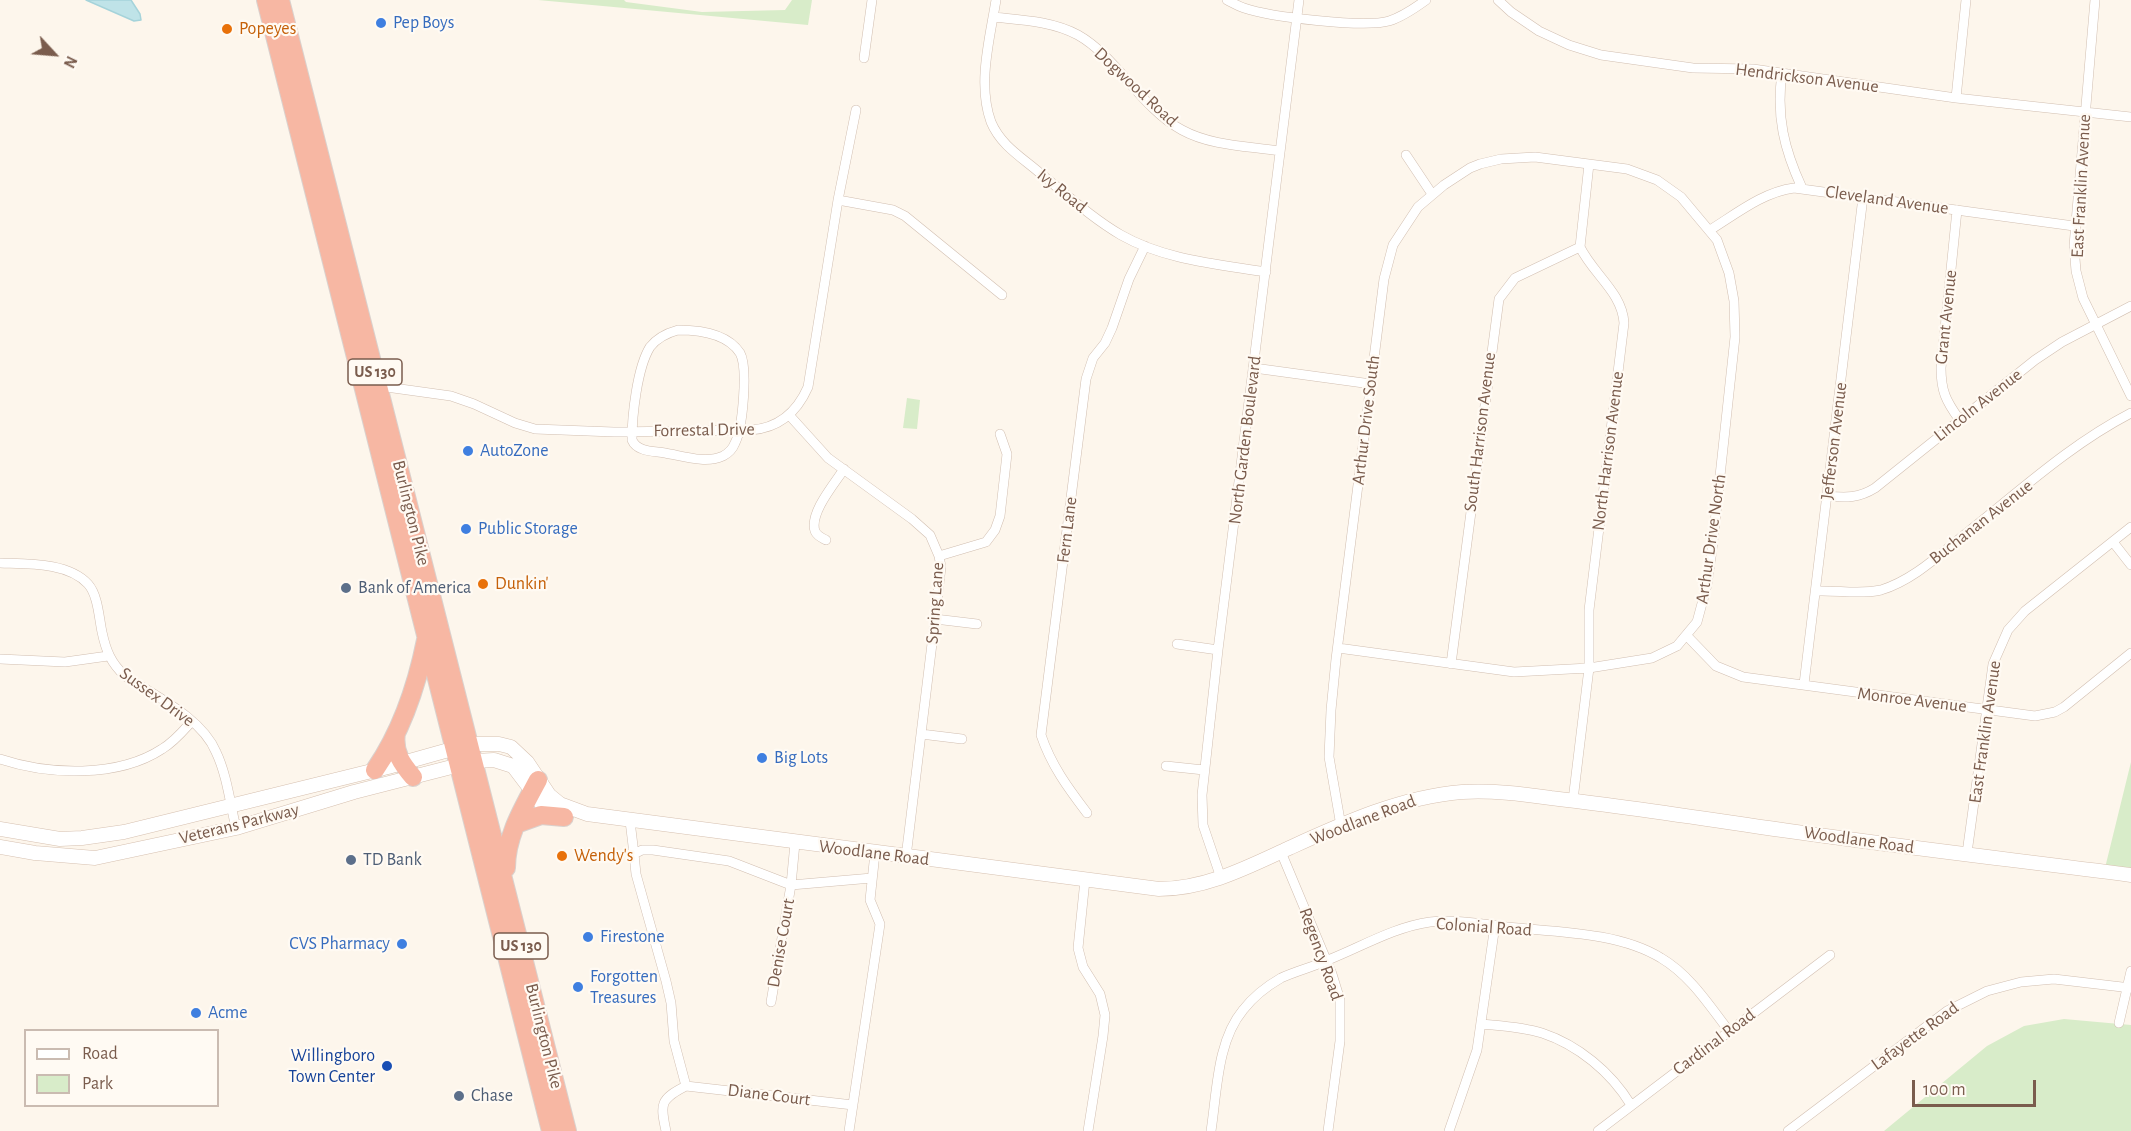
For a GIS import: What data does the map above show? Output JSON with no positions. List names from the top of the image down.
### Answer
{
  "streets": {
    "highway": ["US 130", "Burlington Pike"],
    "street": [
      "Hendrickson Avenue",
      "Dogwood Road",
      "East Franklin Avenue",
      "Ivy Road",
      "Cleveland Avenue",
      "Grant Avenue",
      "Lincoln Avenue",
      "Arthur Drive South",
      "Forrestal Drive",
      "South Harrison Avenue",
      "North Garden Boulevard",
      "Jefferson Avenue",
      "North Harrison Avenue",
      "Buchanan Avenue",
      "Fern Lane",
      "Arthur Drive North",
      "Spring Lane",
      "Sussex Drive",
      "Monroe Avenue",
      "Woodlane Road",
      "Veterans Parkway",
      "Colonial Road",
      "Denise Court",
      "Regency Road",
      "Lafayette Road",
      "Cardinal Road",
      "Diane Court"
    ]
  },
  "crossings": [
    ["Hendrickson Avenue", "East Franklin Avenue"],
    ["Dogwood Road", "Ivy Road"],
    ["Dogwood Road", "North Garden Boulevard"],
    ["East Franklin Avenue", "Cleveland Avenue"],
    ["East Franklin Avenue", "Lincoln Avenue"],
    ["East Franklin Avenue", "Monroe Avenue"],
    ["East Franklin Avenue", "Woodlane Road"],
    ["Ivy Road", "North Garden Boulevard"],
    ["Ivy Road", "Fern Lane"],
    ["Cleveland Avenue", "Grant Avenue"],
    ["Cleveland Avenue", "Jefferson Avenue"],
    ["Cleveland Avenue", "Arthur Drive North"],
    ["Grant Avenue", "Lincoln Avenue"],
    ["Lincoln Avenue", "Jefferson Avenue"],
    ["Arthur Drive South", "Arthur Drive North"],
    ["Arthur Drive South", "Woodlane Road"],
    ["Forrestal Drive", "Burlington Pike"],
    ["Forrestal Drive", "Spring Lane"],
    ["South Harrison Avenue", "North Harrison Avenue"],
    ["South Harrison Avenue", "Arthur Drive North"],
    ["North Garden Boulevard", "Woodlane Road"],
    ["Jefferson Avenue", "Buchanan Avenue"],
    ["Jefferson Avenue", "Monroe Avenue"],
    ["North Harrison Avenue", "Arthur Drive North"],
    ["North Harrison Avenue", "Woodlane Road"],
    ["Burlington Pike", "Woodlane Road"],
    ["Burlington Pike", "Veterans Parkway"],
    ["Arthur Drive North", "Monroe Avenue"],
    ["Spring Lane", "Woodlane Road"],
    ["Sussex Drive", "Veterans Parkway"],
    ["Woodlane Road", "Veterans Parkway"],
    ["Woodlane Road", "Denise Court"],
    ["Woodlane Road", "Regency Road"],
    ["Colonial Road", "Regency Road"],
    ["Colonial Road", "Cardinal Road"]
  ],
  "places": [
    "Pep Boys",
    "Popeyes",
    "AutoZone",
    "Public Storage",
    "Dunkin'",
    "Bank of America",
    "Big Lots",
    "Wendy's",
    "TD Bank",
    "Firestone",
    "CVS Pharmacy",
    "Forgotten Treasures",
    "Acme",
    "Willingboro Town Center",
    "Chase"
  ],
  "legend": ["Road", "Park"],
  "scale_bar": "100 m",
  "north": "bottom right"
}
